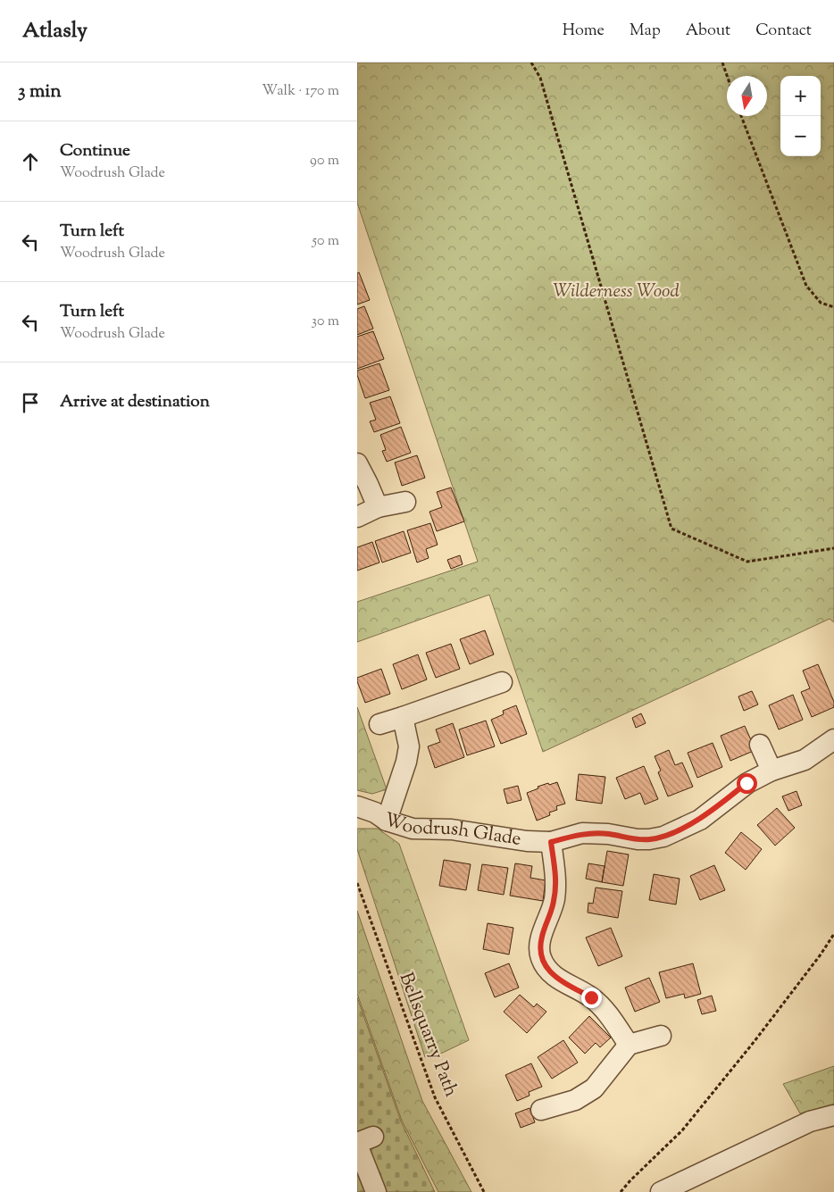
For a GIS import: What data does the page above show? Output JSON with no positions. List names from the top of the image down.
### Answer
{
  "streets": {
    "street": ["Woodrush Glade"],
    "path": ["Bellsquarry Path"]
  },
  "parks": ["Wilderness Wood"],
  "north": "bottom",
  "page": {
    "header": "Atlasly",
    "nav": [
      "Home",
      "Map",
      "About",
      "Contact"
    ],
    "heading": ["3 min", "Walk · 170 m"],
    "map_buttons": ["+", "−"],
    "list": [
      ["Continue", "Woodrush Glade", "90 m"],
      ["Turn left", "Woodrush Glade", "50 m"],
      ["Turn left", "Woodrush Glade", "30 m"],
      "Arrive at destination"
    ]
  }
}
